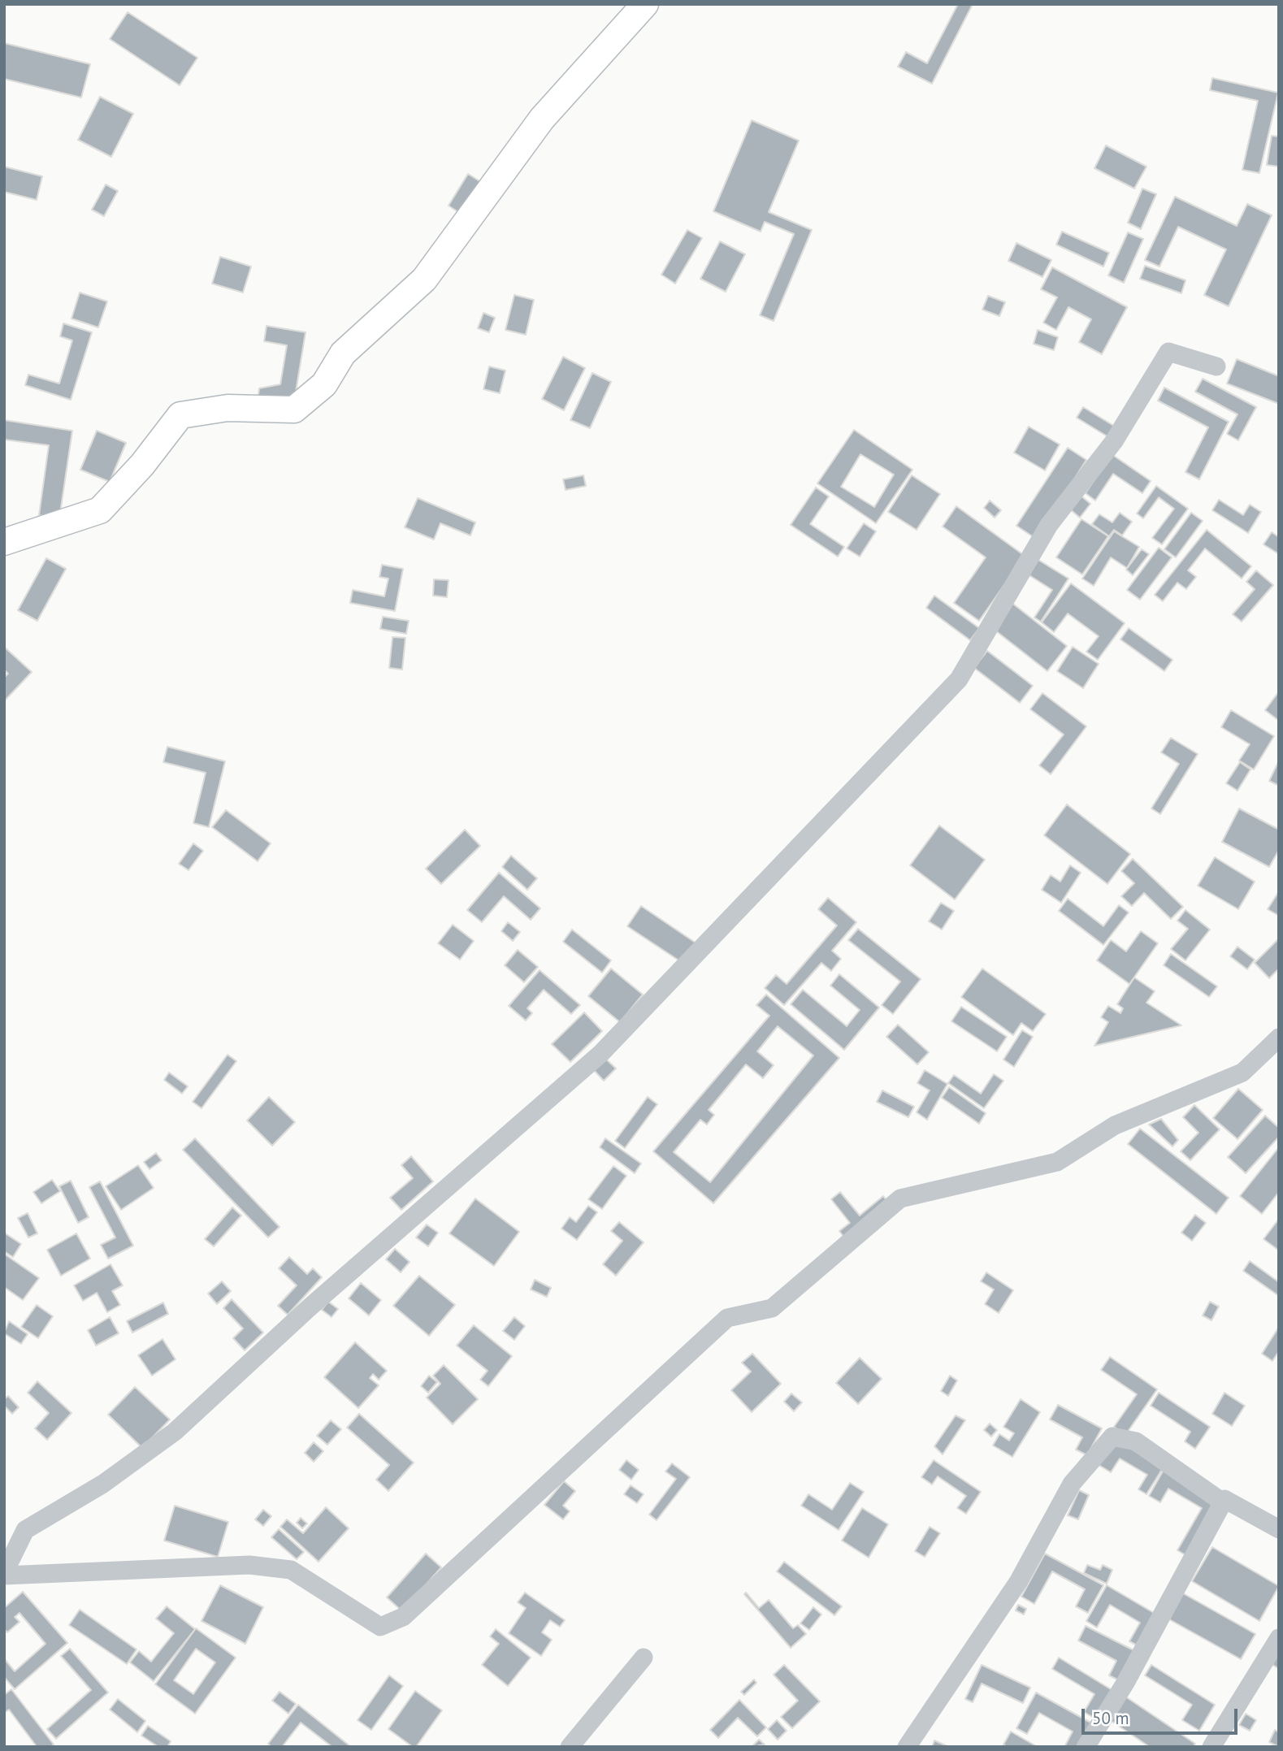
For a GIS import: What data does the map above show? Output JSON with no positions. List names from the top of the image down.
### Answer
{
  "scale_bar": "50 m"
}
